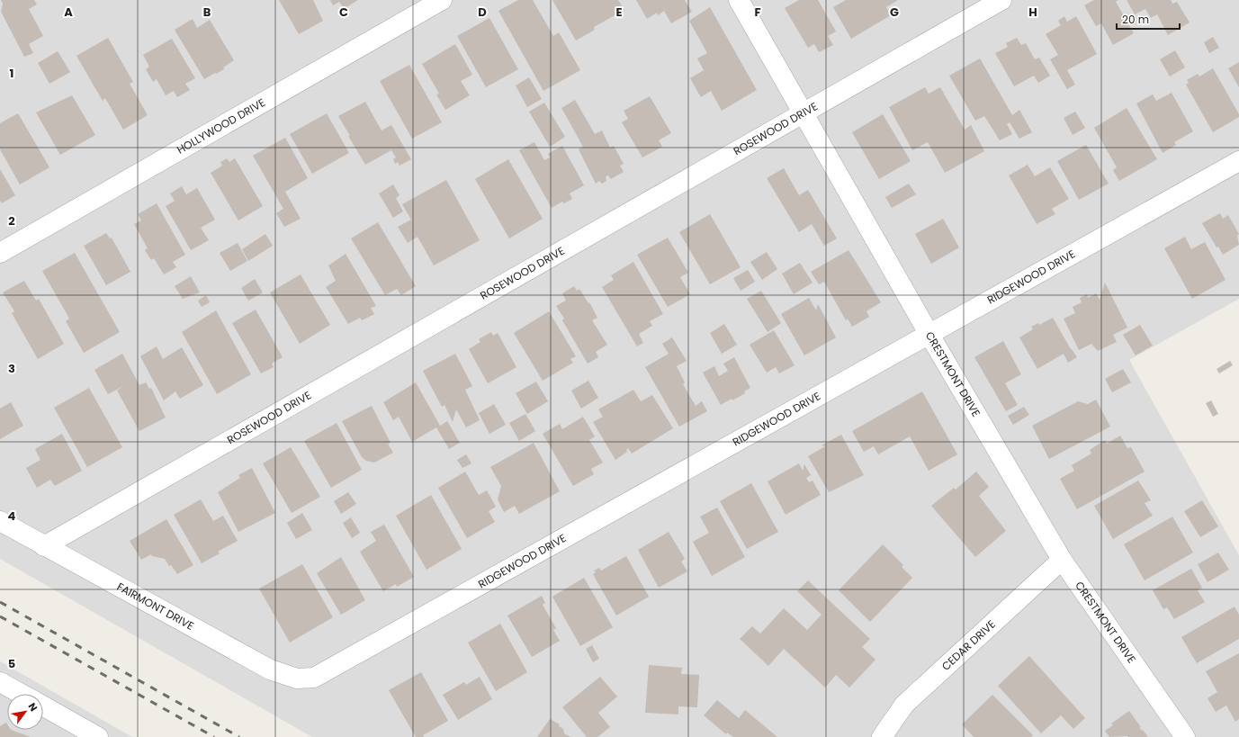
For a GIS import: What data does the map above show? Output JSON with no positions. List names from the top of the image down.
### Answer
{
  "streets": {
    "street": [
      "HOLLYWOOD DRIVE",
      "ROSEWOOD DRIVE",
      "RIDGEWOOD DRIVE",
      "CRESTMONT DRIVE",
      "FAIRMONT DRIVE",
      "CEDAR DRIVE"
    ]
  },
  "crossings": [
    ["ROSEWOOD DRIVE", "CRESTMONT DRIVE"],
    ["ROSEWOOD DRIVE", "FAIRMONT DRIVE"],
    ["RIDGEWOOD DRIVE", "CRESTMONT DRIVE"],
    ["RIDGEWOOD DRIVE", "FAIRMONT DRIVE"],
    ["CRESTMONT DRIVE", "CEDAR DRIVE"]
  ],
  "scale_bar": "20 m",
  "north": "top right",
  "grid": {
    "columns": [
      "A",
      "B",
      "C",
      "D",
      "E",
      "F",
      "G",
      "H"
    ],
    "rows": [
      "1",
      "2",
      "3",
      "4",
      "5"
    ]
  }
}
